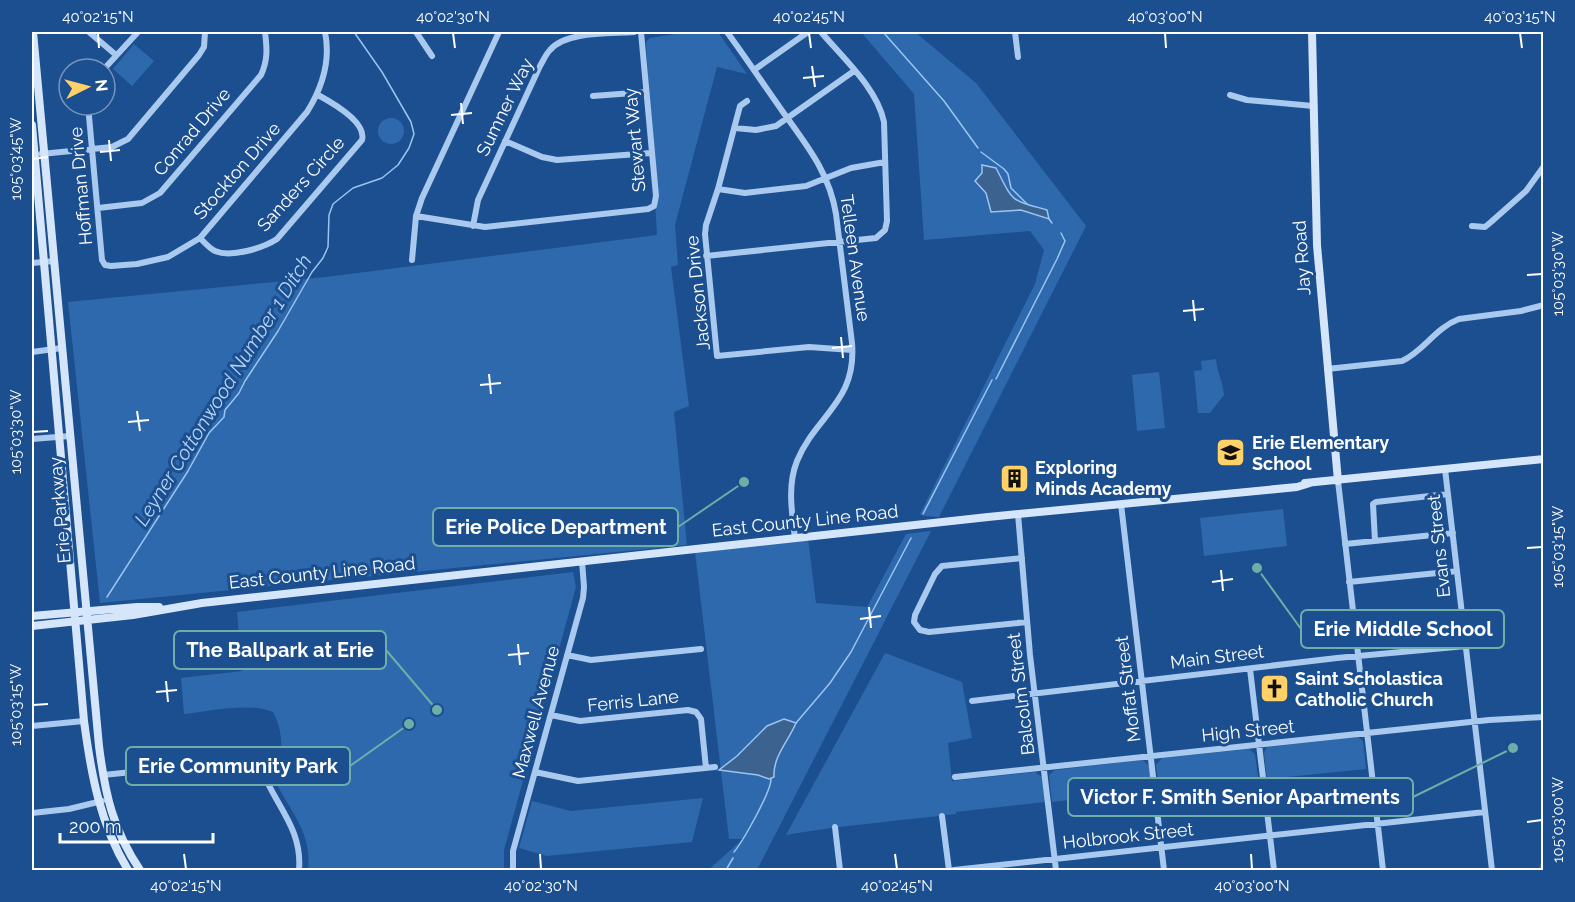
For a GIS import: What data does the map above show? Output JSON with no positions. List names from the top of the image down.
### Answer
{
  "streets": {
    "main road": ["Jay Road", "Erie Parkway", "East County Line Road"],
    "street": [
      "Sumner Way",
      "Conrad Drive",
      "Stewart Way",
      "Stockton Drive",
      "Sanders Circle",
      "Hoffman Drive",
      "Telleen Avenue",
      "Jackson Drive",
      "Evans Street",
      "Main Street",
      "Moffat Street",
      "Balcolm Street",
      "Ferris Lane",
      "Maxwell Avenue",
      "High Street",
      "Holbrook Street"
    ]
  },
  "crossings": [
    ["Sumner Way", "Stewart Way"],
    ["Conrad Drive", "Hoffman Drive"],
    ["Stockton Drive", "Sanders Circle"],
    ["Stockton Drive", "Hoffman Drive"],
    ["Telleen Avenue", "Jackson Drive"],
    ["Telleen Avenue", "East County Line Road"],
    ["Jay Road", "East County Line Road"],
    ["Erie Parkway", "East County Line Road"],
    ["East County Line Road", "Evans Street"],
    ["East County Line Road", "Moffat Street"],
    ["East County Line Road", "Balcolm Street"],
    ["East County Line Road", "Maxwell Avenue"],
    ["Evans Street", "Main Street"],
    ["Evans Street", "High Street"],
    ["Evans Street", "Holbrook Street"],
    ["Main Street", "Moffat Street"],
    ["Main Street", "Balcolm Street"],
    ["Moffat Street", "High Street"],
    ["Moffat Street", "Holbrook Street"],
    ["Balcolm Street", "High Street"],
    ["Balcolm Street", "Holbrook Street"],
    ["Ferris Lane", "Maxwell Avenue"]
  ],
  "water": ["Leyner Cottonwood Number 1 Ditch"],
  "places": {
    "school or university": ["Erie Elementary School"],
    "building": ["Exploring Minds Academy"],
    "other": [
      "Erie Police Department",
      "Erie Middle School",
      "The Ballpark at Erie",
      "Erie Community Park",
      "Victor F. Smith Senior Apartments"
    ],
    "church": ["Saint Scholastica Catholic Church"]
  },
  "scale_bar": "200 m",
  "north": "right",
  "coordinates": [
    "40°02'15\"N",
    "40°02'30\"N",
    "40°02'45\"N",
    "40°03'00\"N",
    "40°03'15\"N",
    "105°03'45\"W",
    "105°03'30\"W",
    "105°03'15\"W",
    "105°03'00\"W"
  ]
}
